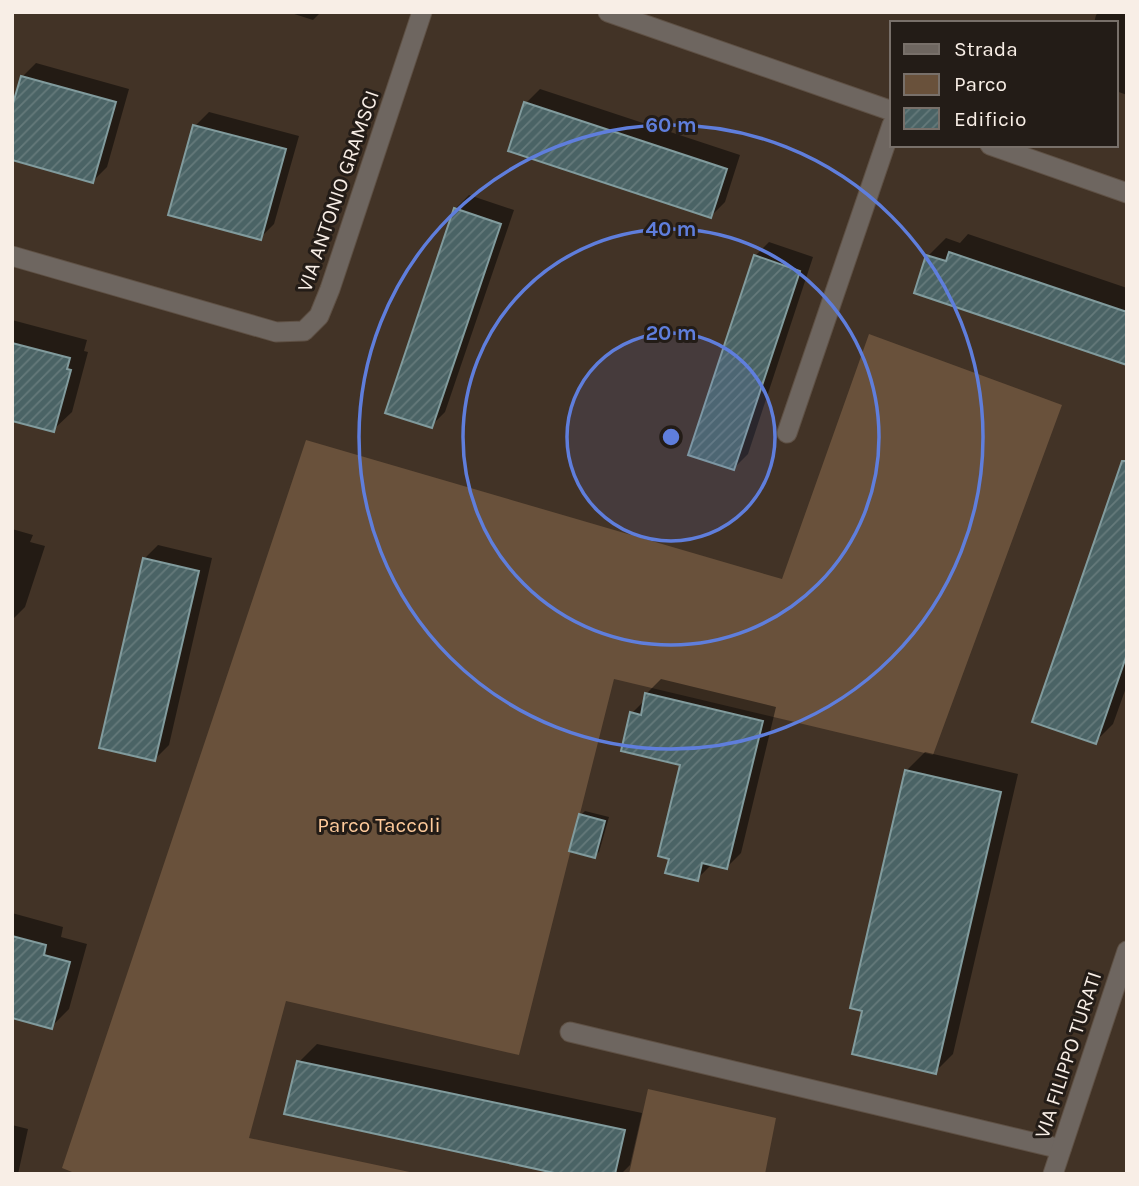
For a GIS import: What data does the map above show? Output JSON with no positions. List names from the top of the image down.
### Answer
{
  "streets": {
    "street": ["VIA ANTONIO GRAMSCI", "VIA FILIPPO TURATI"]
  },
  "parks": ["Parco Taccoli"],
  "legend": ["Strada", "Parco", "Edificio"],
  "rings": ["60 m", "40 m", "20 m"]
}
